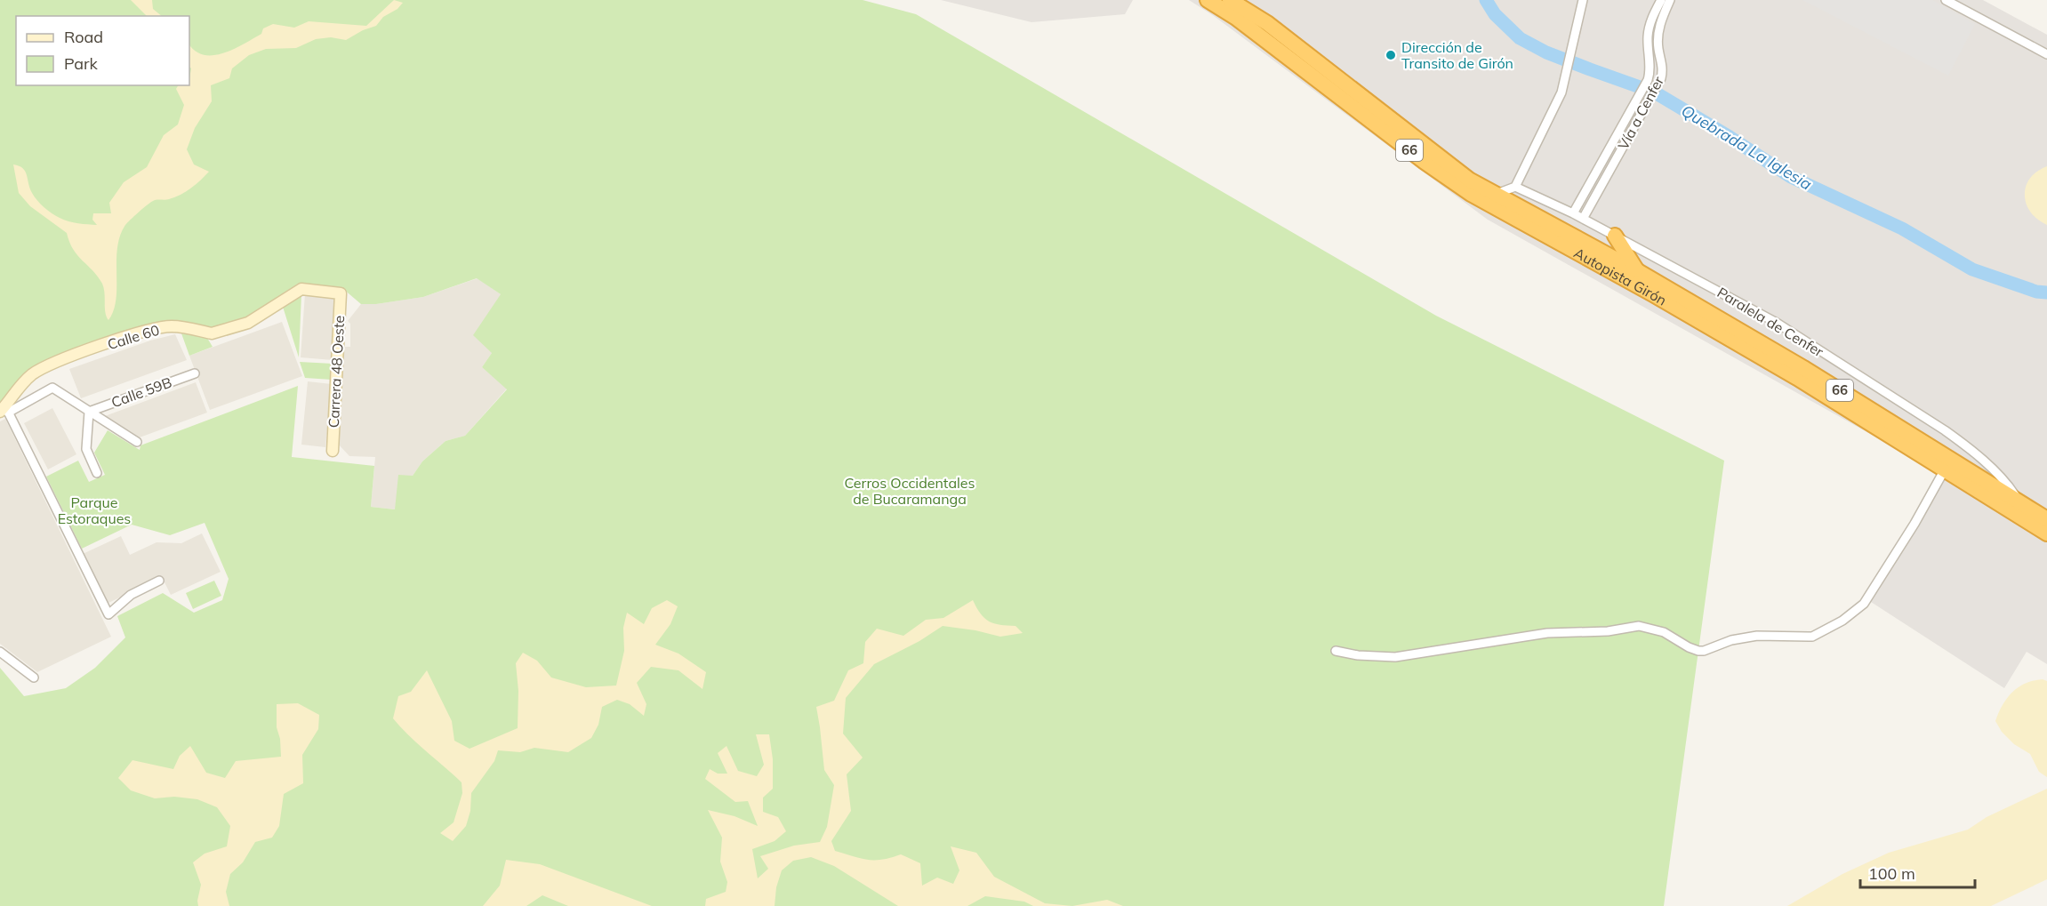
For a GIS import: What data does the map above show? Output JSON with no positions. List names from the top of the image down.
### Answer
{
  "streets": {
    "highway": ["66", "Autopista Girón"],
    "street": [
      "Vía a Cenfer",
      "Paralela de Cenfer",
      "Calle 60",
      "Carrera 48 Oeste",
      "Calle 59B"
    ]
  },
  "crossings": [
    ["Vía a Cenfer", "Paralela de Cenfer"],
    ["Autopista Girón", "Paralela de Cenfer"],
    ["Calle 60", "Carrera 48 Oeste"]
  ],
  "water": ["Quebrada La Iglesia"],
  "parks": ["Cerros Occidentales de Bucaramanga", "Parque Estoraques"],
  "places": ["Dirección de Transito de Girón"],
  "legend": ["Road", "Park"],
  "scale_bar": "100 m"
}
